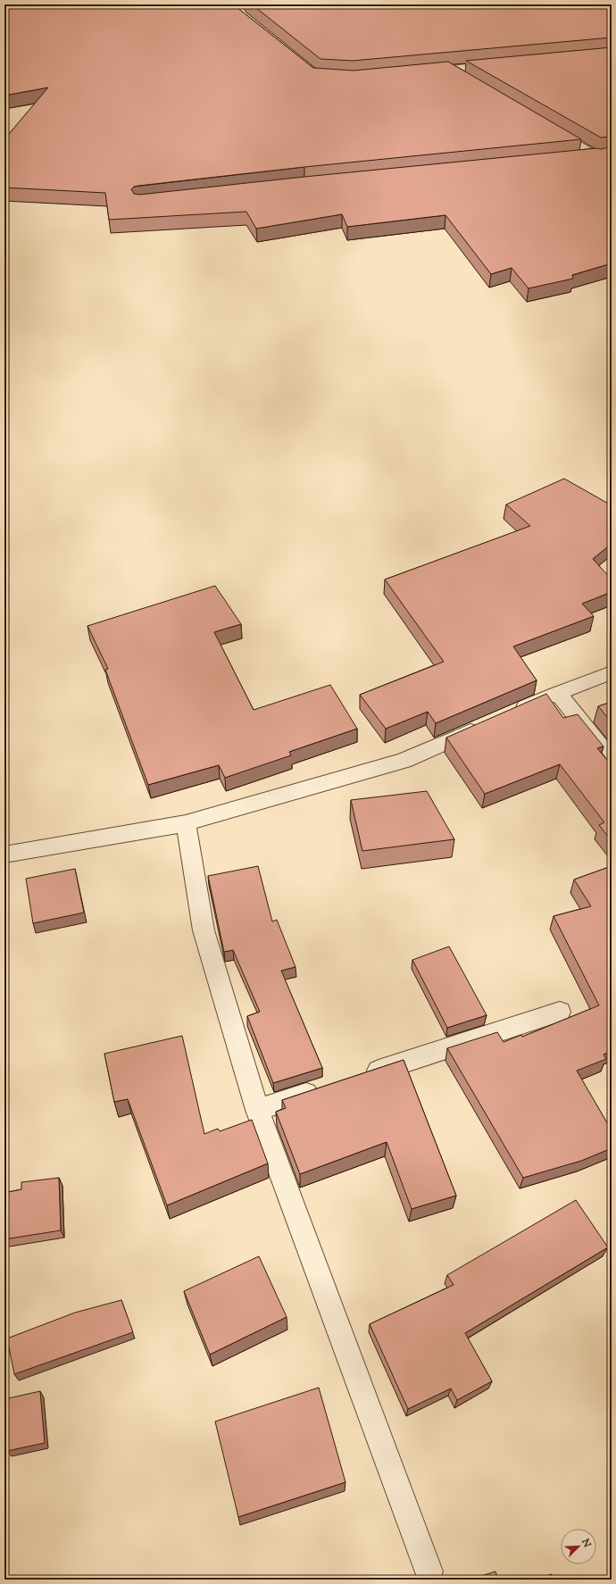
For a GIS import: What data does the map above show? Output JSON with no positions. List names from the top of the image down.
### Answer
{
  "north": "top right"
}
